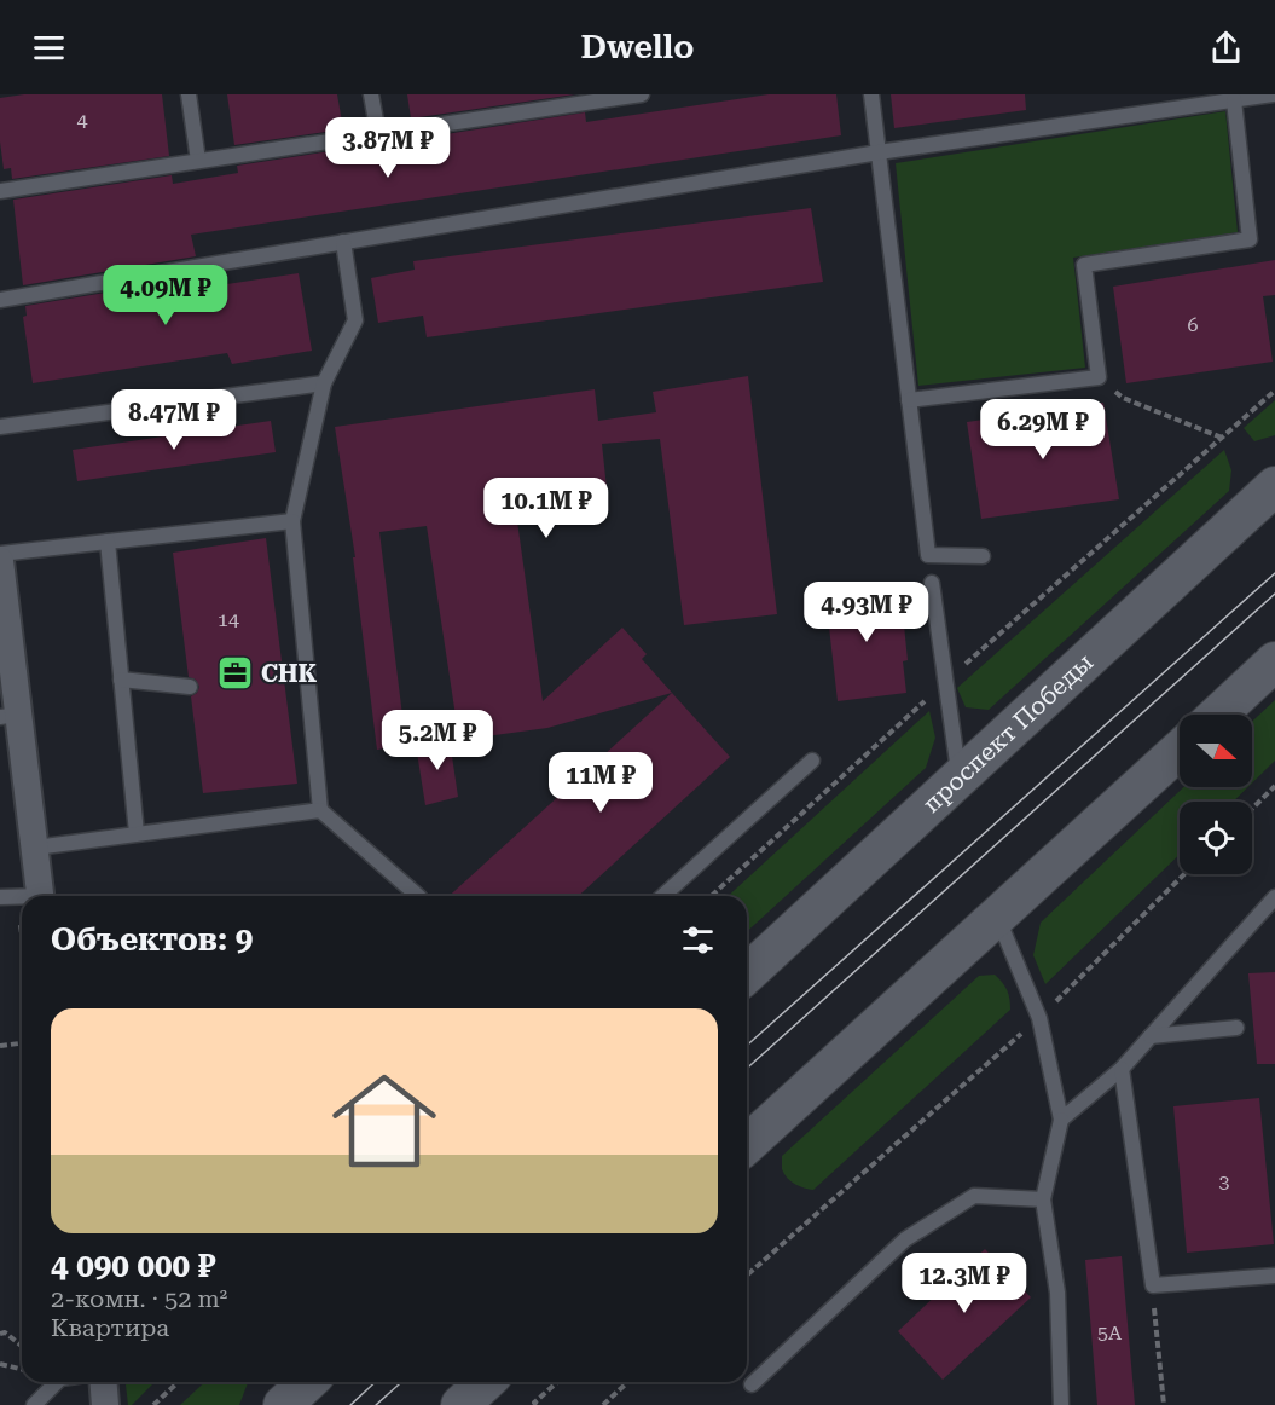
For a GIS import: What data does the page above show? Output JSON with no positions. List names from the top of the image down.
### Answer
{
  "streets": {
    "main road": ["проспект Победы"]
  },
  "places": {
    "office": ["СНК"]
  },
  "house_numbers": [
    "4",
    "6",
    "14",
    "3",
    "5А"
  ],
  "north": "right",
  "page": {
    "header": "Dwello",
    "price": [
      "3.87M ₽",
      "4.09M ₽",
      "8.47M ₽",
      "6.29M ₽",
      "10.1M ₽",
      "4.93M ₽",
      "5.2M ₽",
      "11M ₽",
      "12.3M ₽"
    ],
    "heading": "Объектов: 9",
    "list": [
      {
        "name": "4 090 000 ₽",
        "note": "2-комн. · 52 m² · Квартира"
      }
    ]
  }
}
